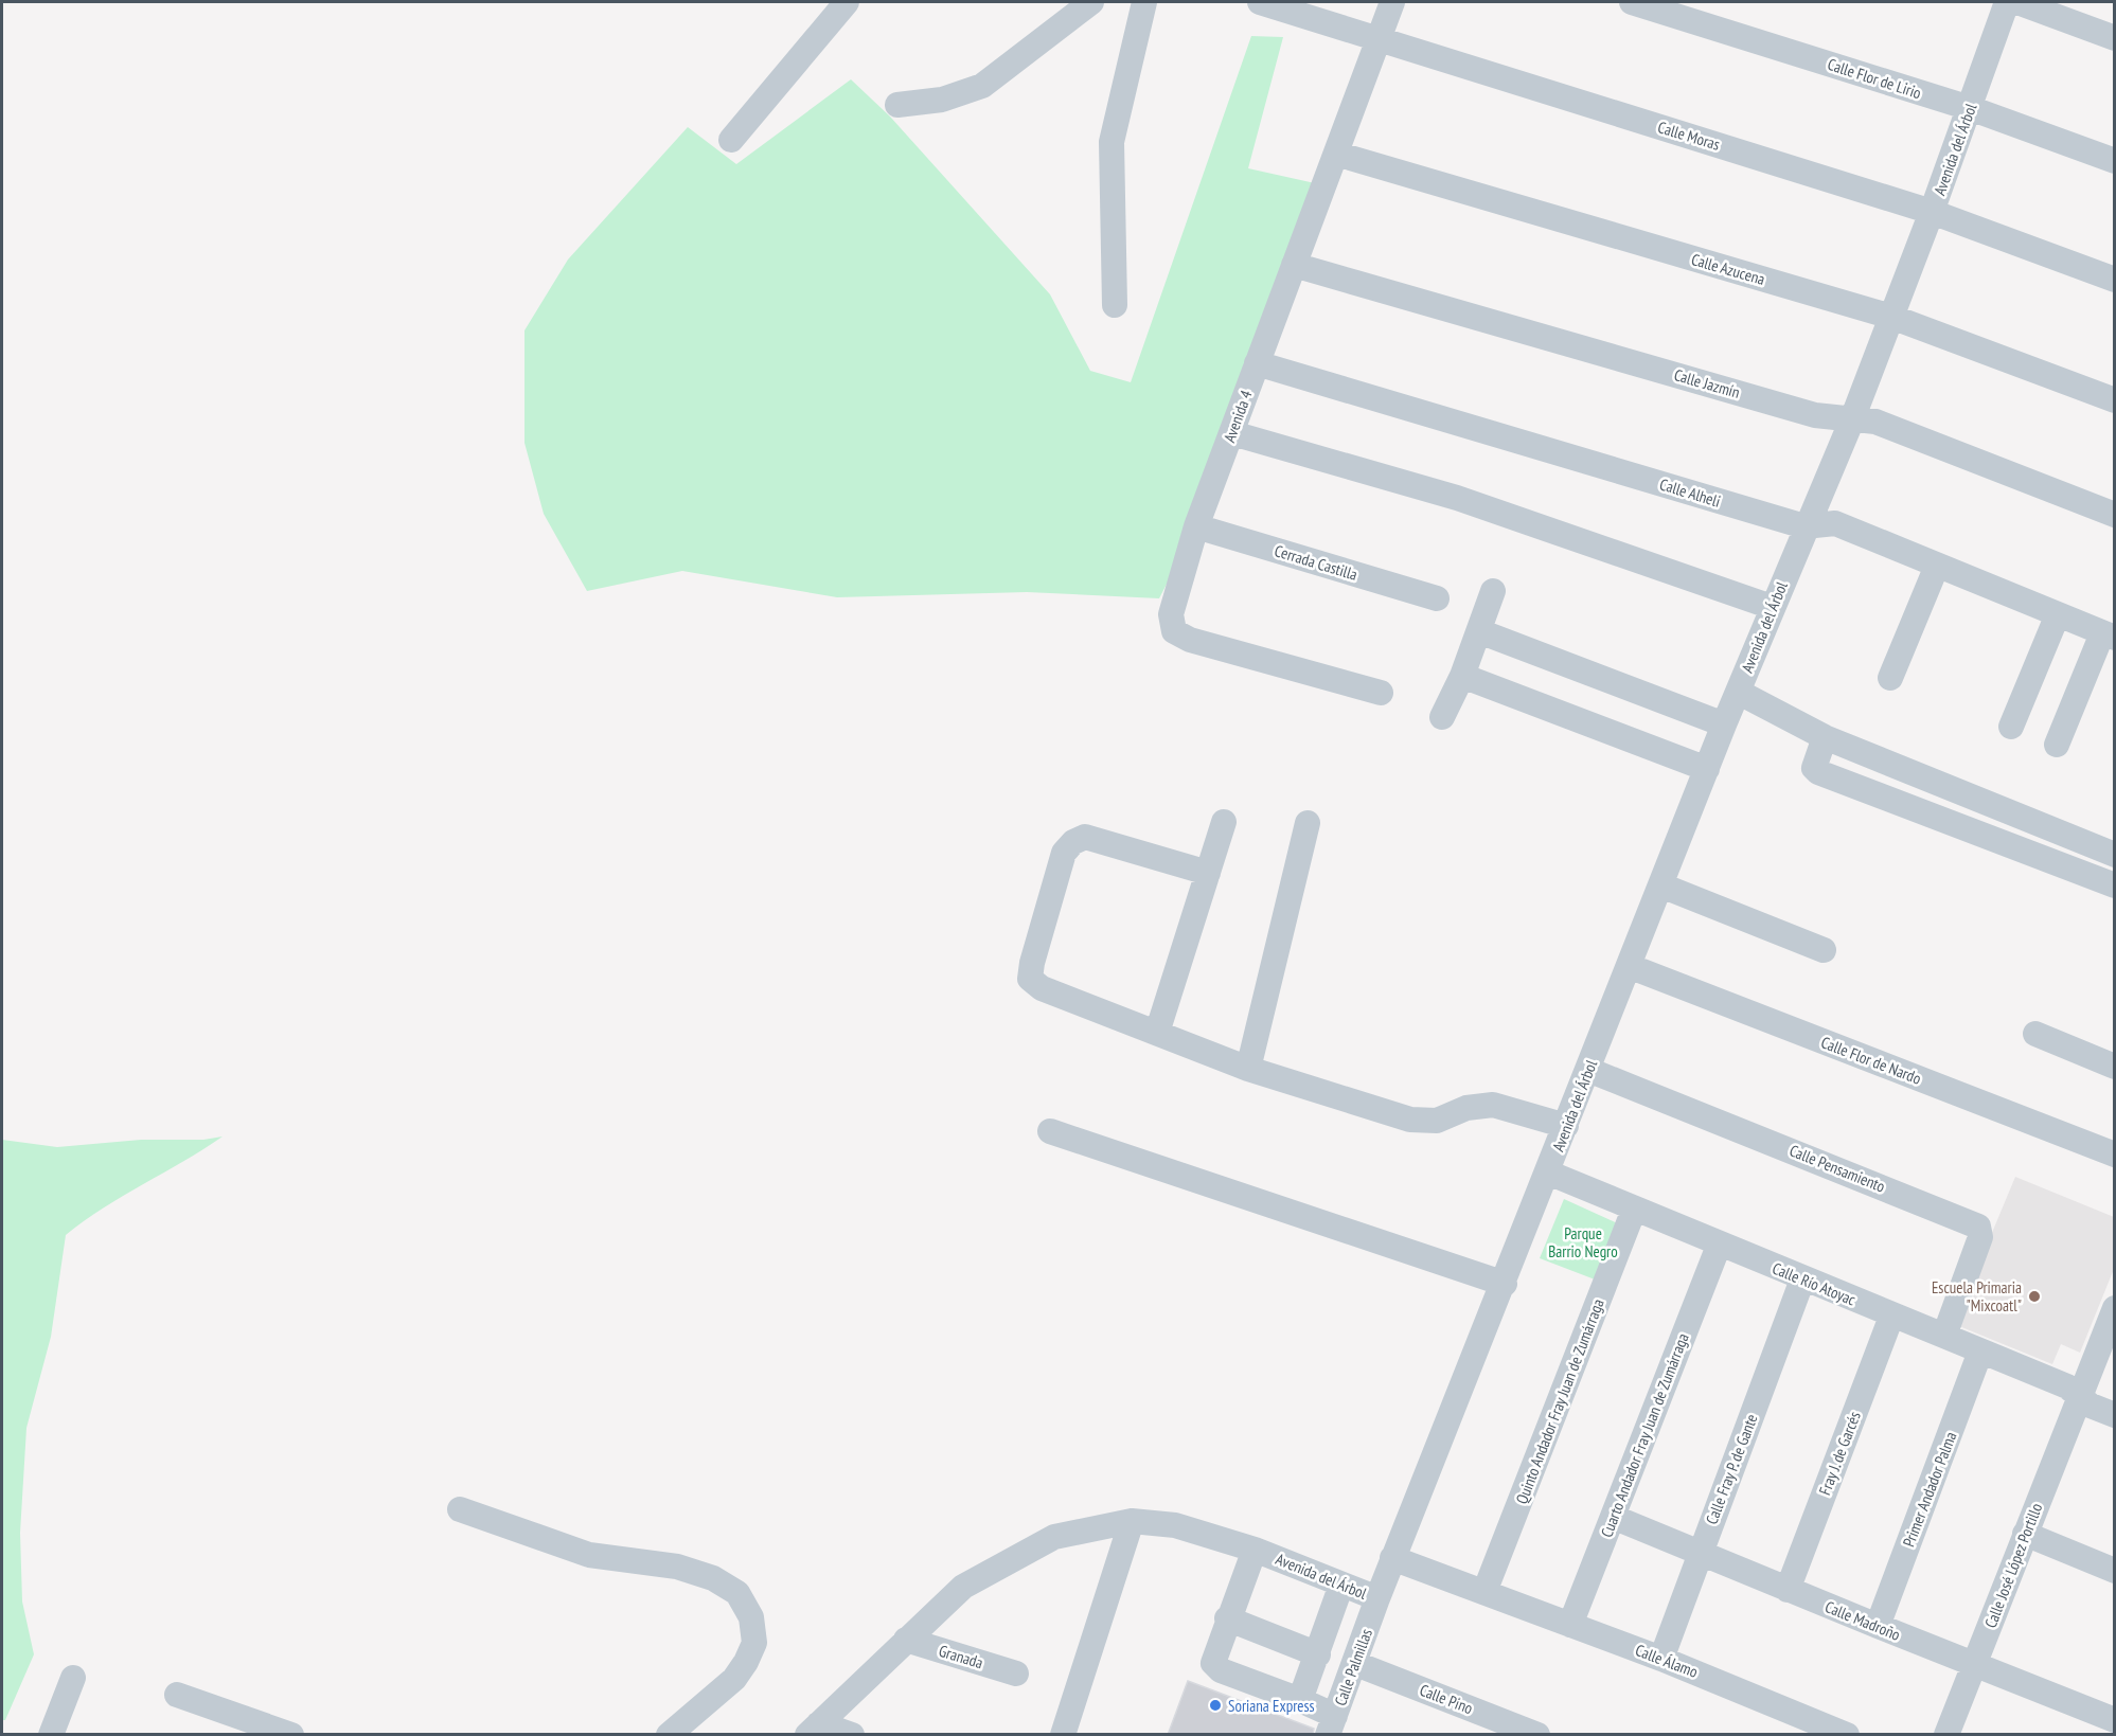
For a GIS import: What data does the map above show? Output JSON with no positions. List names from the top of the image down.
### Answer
{
  "streets": {
    "street": [
      "Calle Flor de Lirio",
      "Calle Moras",
      "Avenida del Árbol",
      "Calle Azucena",
      "Calle Jazmín",
      "Avenida 4",
      "Calle Alheli",
      "Cerrada Castilla",
      "Calle Flor de Nardo",
      "Calle Pensamiento",
      "Calle Río Atoyac",
      "Quinto Andador Fray Juan de Zumárraga",
      "Cuarto Andador Fray Juan de Zumárraga",
      "Fray J. de Garcés",
      "Calle Fray P. de Gante",
      "Primer Andador Palma",
      "Calle José López Portillo",
      "Calle Madroño",
      "Granada",
      "Calle Álamo",
      "Calle Palmillas",
      "Calle Pino"
    ]
  },
  "crossings": [
    ["Calle Flor de Lirio", "Avenida del Árbol"],
    ["Calle Moras", "Avenida del Árbol"],
    ["Calle Moras", "Avenida 4"],
    ["Avenida del Árbol", "Calle Azucena"],
    ["Avenida del Árbol", "Calle Jazmín"],
    ["Avenida del Árbol", "Calle Alheli"],
    ["Avenida del Árbol", "Calle Flor de Nardo"],
    ["Avenida del Árbol", "Calle Pensamiento"],
    ["Avenida del Árbol", "Calle Río Atoyac"],
    ["Avenida del Árbol", "Granada"],
    ["Avenida del Árbol", "Calle Álamo"],
    ["Avenida del Árbol", "Calle Palmillas"],
    ["Calle Azucena", "Avenida 4"],
    ["Calle Jazmín", "Avenida 4"],
    ["Avenida 4", "Calle Alheli"],
    ["Avenida 4", "Cerrada Castilla"],
    ["Calle Pensamiento", "Calle Río Atoyac"],
    ["Calle Río Atoyac", "Quinto Andador Fray Juan de Zumárraga"],
    ["Calle Río Atoyac", "Cuarto Andador Fray Juan de Zumárraga"],
    ["Calle Río Atoyac", "Fray J. de Garcés"],
    ["Calle Río Atoyac", "Calle Fray P. de Gante"],
    ["Calle Río Atoyac", "Primer Andador Palma"],
    ["Calle Río Atoyac", "Calle José López Portillo"],
    ["Quinto Andador Fray Juan de Zumárraga", "Calle Álamo"],
    ["Cuarto Andador Fray Juan de Zumárraga", "Calle Madroño"],
    ["Cuarto Andador Fray Juan de Zumárraga", "Calle Álamo"],
    ["Fray J. de Garcés", "Calle Madroño"],
    ["Calle Fray P. de Gante", "Calle Madroño"],
    ["Calle Fray P. de Gante", "Calle Álamo"],
    ["Primer Andador Palma", "Calle Madroño"],
    ["Calle José López Portillo", "Calle Madroño"],
    ["Calle Palmillas", "Calle Pino"]
  ],
  "parks": ["Parque Barrio Negro"],
  "places": ["Escuela Primaria \"Mixcoatl\"", "Soriana Express"]
}
